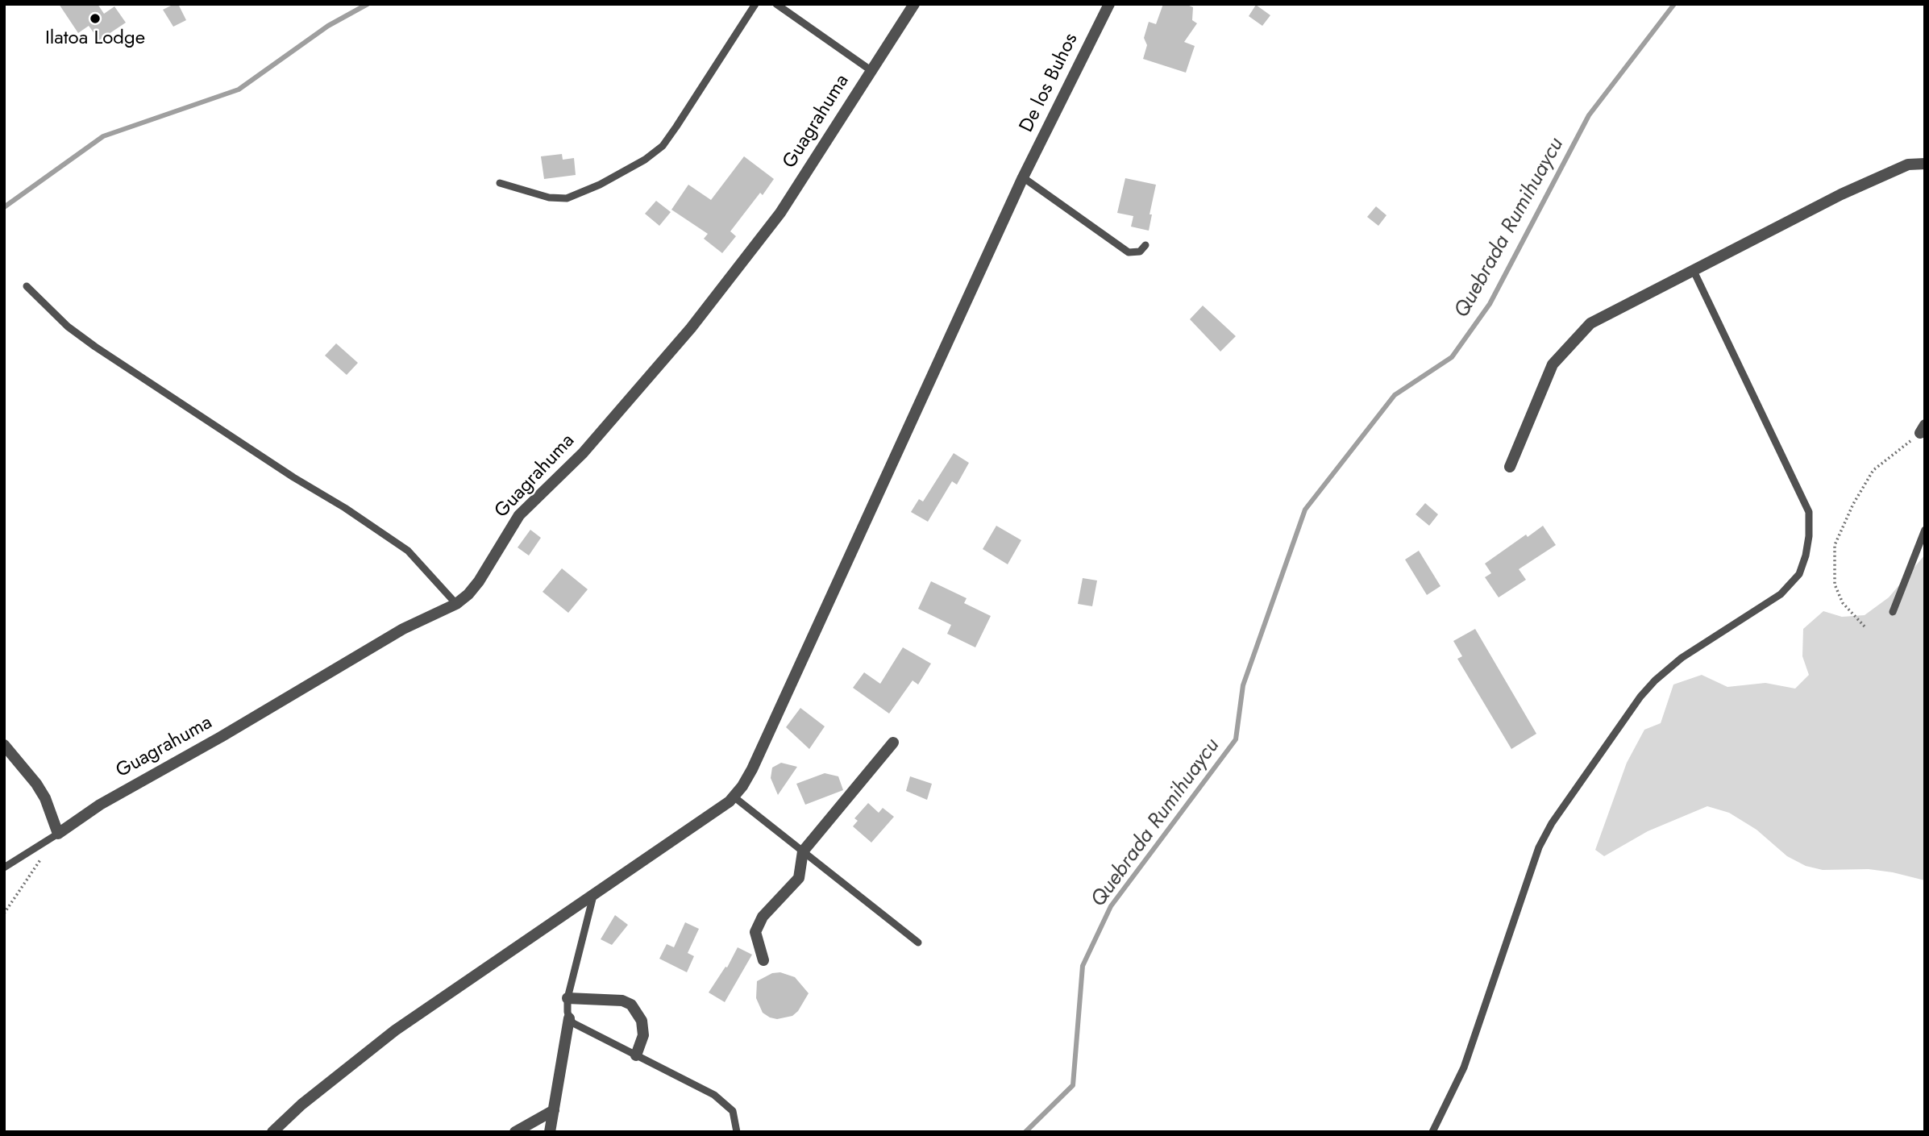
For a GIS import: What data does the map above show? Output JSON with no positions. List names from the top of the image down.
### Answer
{
  "streets": {
    "street": ["De los Buhos", "Guagrahuma"]
  },
  "water": ["Quebrada Rumihuaycu"],
  "places": ["Ilatoa Lodge"]
}
